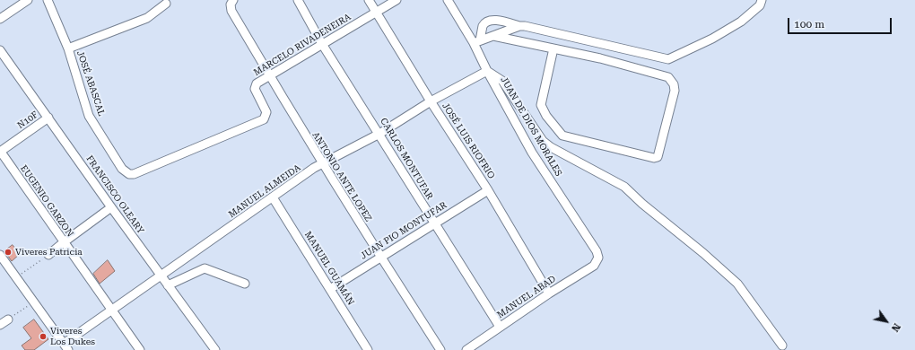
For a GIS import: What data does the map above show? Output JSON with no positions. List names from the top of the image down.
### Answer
{
  "streets": {
    "street": [
      "MARCELO RIVADENEIRA",
      "JOSÉ ABASCAL",
      "N10F",
      "JUAN DE DIOS MORALES",
      "JOSÉ LUIS RIOFRIO",
      "CARLOS MONTUFAR",
      "ANTONIO ANTE LOPEZ",
      "MANUEL ALMEIDA",
      "FRANCISCO OLEARY",
      "EUGENIO GARZON",
      "JUAN PIO MONTUFAR",
      "MANUEL GUAMÁN",
      "MANUEL ABAD"
    ]
  },
  "crossings": [
    ["MARCELO RIVADENEIRA", "JOSÉ ABASCAL"],
    ["MARCELO RIVADENEIRA", "JOSÉ LUIS RIOFRIO"],
    ["MARCELO RIVADENEIRA", "CARLOS MONTUFAR"],
    ["MARCELO RIVADENEIRA", "ANTONIO ANTE LOPEZ"],
    ["N10F", "FRANCISCO OLEARY"],
    ["N10F", "EUGENIO GARZON"],
    ["JUAN DE DIOS MORALES", "MANUEL ALMEIDA"],
    ["JUAN DE DIOS MORALES", "MANUEL ABAD"],
    ["JOSÉ LUIS RIOFRIO", "MANUEL ALMEIDA"],
    ["JOSÉ LUIS RIOFRIO", "JUAN PIO MONTUFAR"],
    ["JOSÉ LUIS RIOFRIO", "MANUEL ABAD"],
    ["CARLOS MONTUFAR", "MANUEL ALMEIDA"],
    ["CARLOS MONTUFAR", "JUAN PIO MONTUFAR"],
    ["CARLOS MONTUFAR", "MANUEL ABAD"],
    ["ANTONIO ANTE LOPEZ", "MANUEL ALMEIDA"],
    ["ANTONIO ANTE LOPEZ", "JUAN PIO MONTUFAR"],
    ["MANUEL ALMEIDA", "FRANCISCO OLEARY"],
    ["MANUEL ALMEIDA", "EUGENIO GARZON"],
    ["MANUEL ALMEIDA", "MANUEL GUAMÁN"],
    ["JUAN PIO MONTUFAR", "MANUEL GUAMÁN"]
  ],
  "places": ["Viveres Patricia", "Viveres Los Dukes"],
  "scale_bar": "100 m",
  "north": "bottom right"
}
